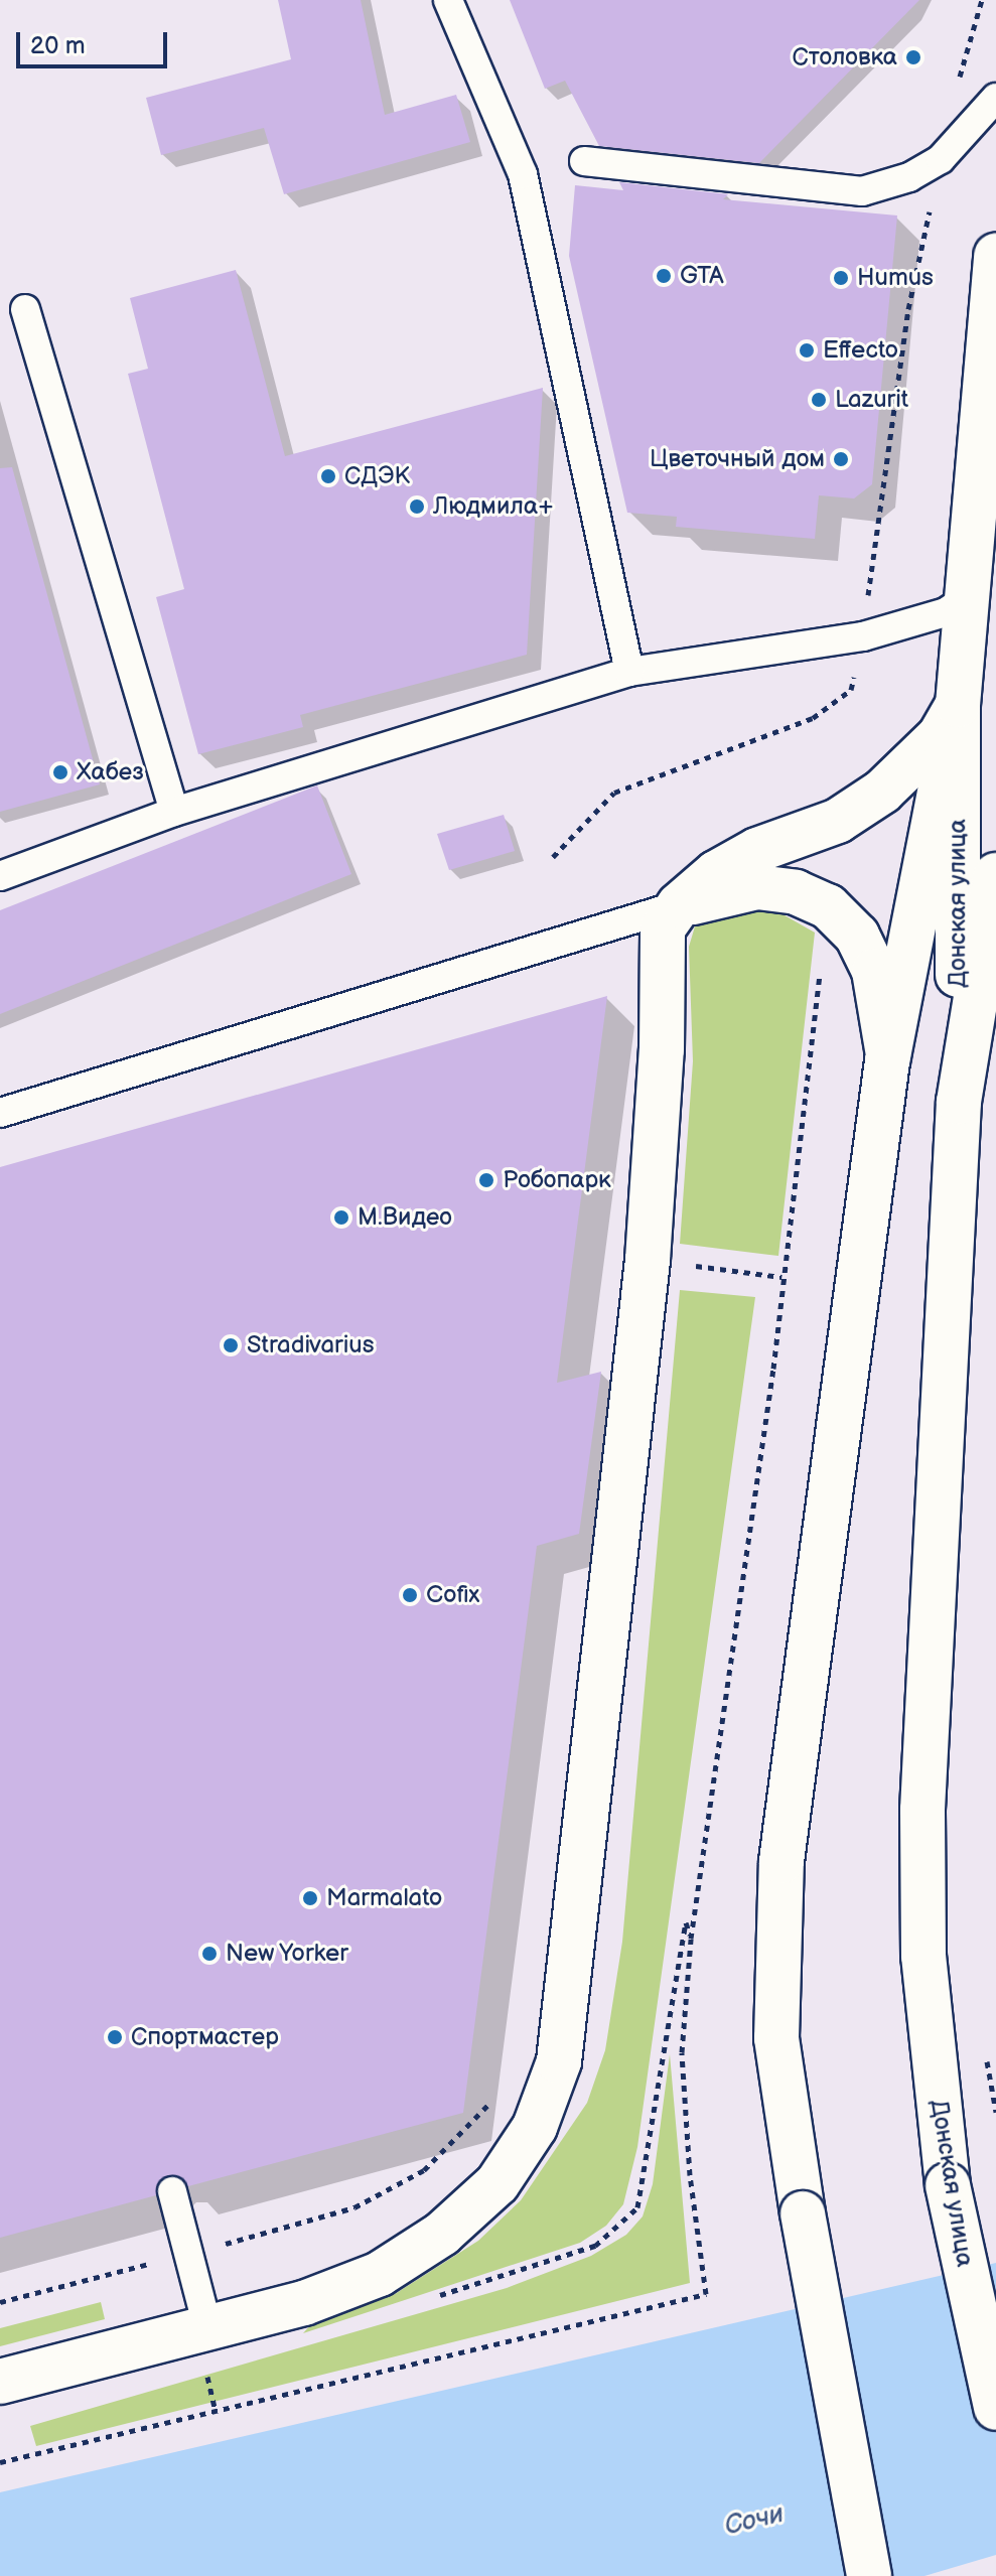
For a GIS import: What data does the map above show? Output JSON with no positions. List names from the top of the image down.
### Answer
{
  "streets": {
    "main road": ["Донская улица"]
  },
  "water": ["Сочи"],
  "places": [
    "Столовка",
    "GTA",
    "Humus",
    "Effecto",
    "Lazurit",
    "Цветочный дом",
    "СДЭК",
    "Людмила+",
    "Хабез",
    "Робопарк",
    "М.Видео",
    "Stradivarius",
    "Cofix",
    "Marmalato",
    "New Yorker",
    "Спортмастер"
  ],
  "scale_bar": "20 m"
}
